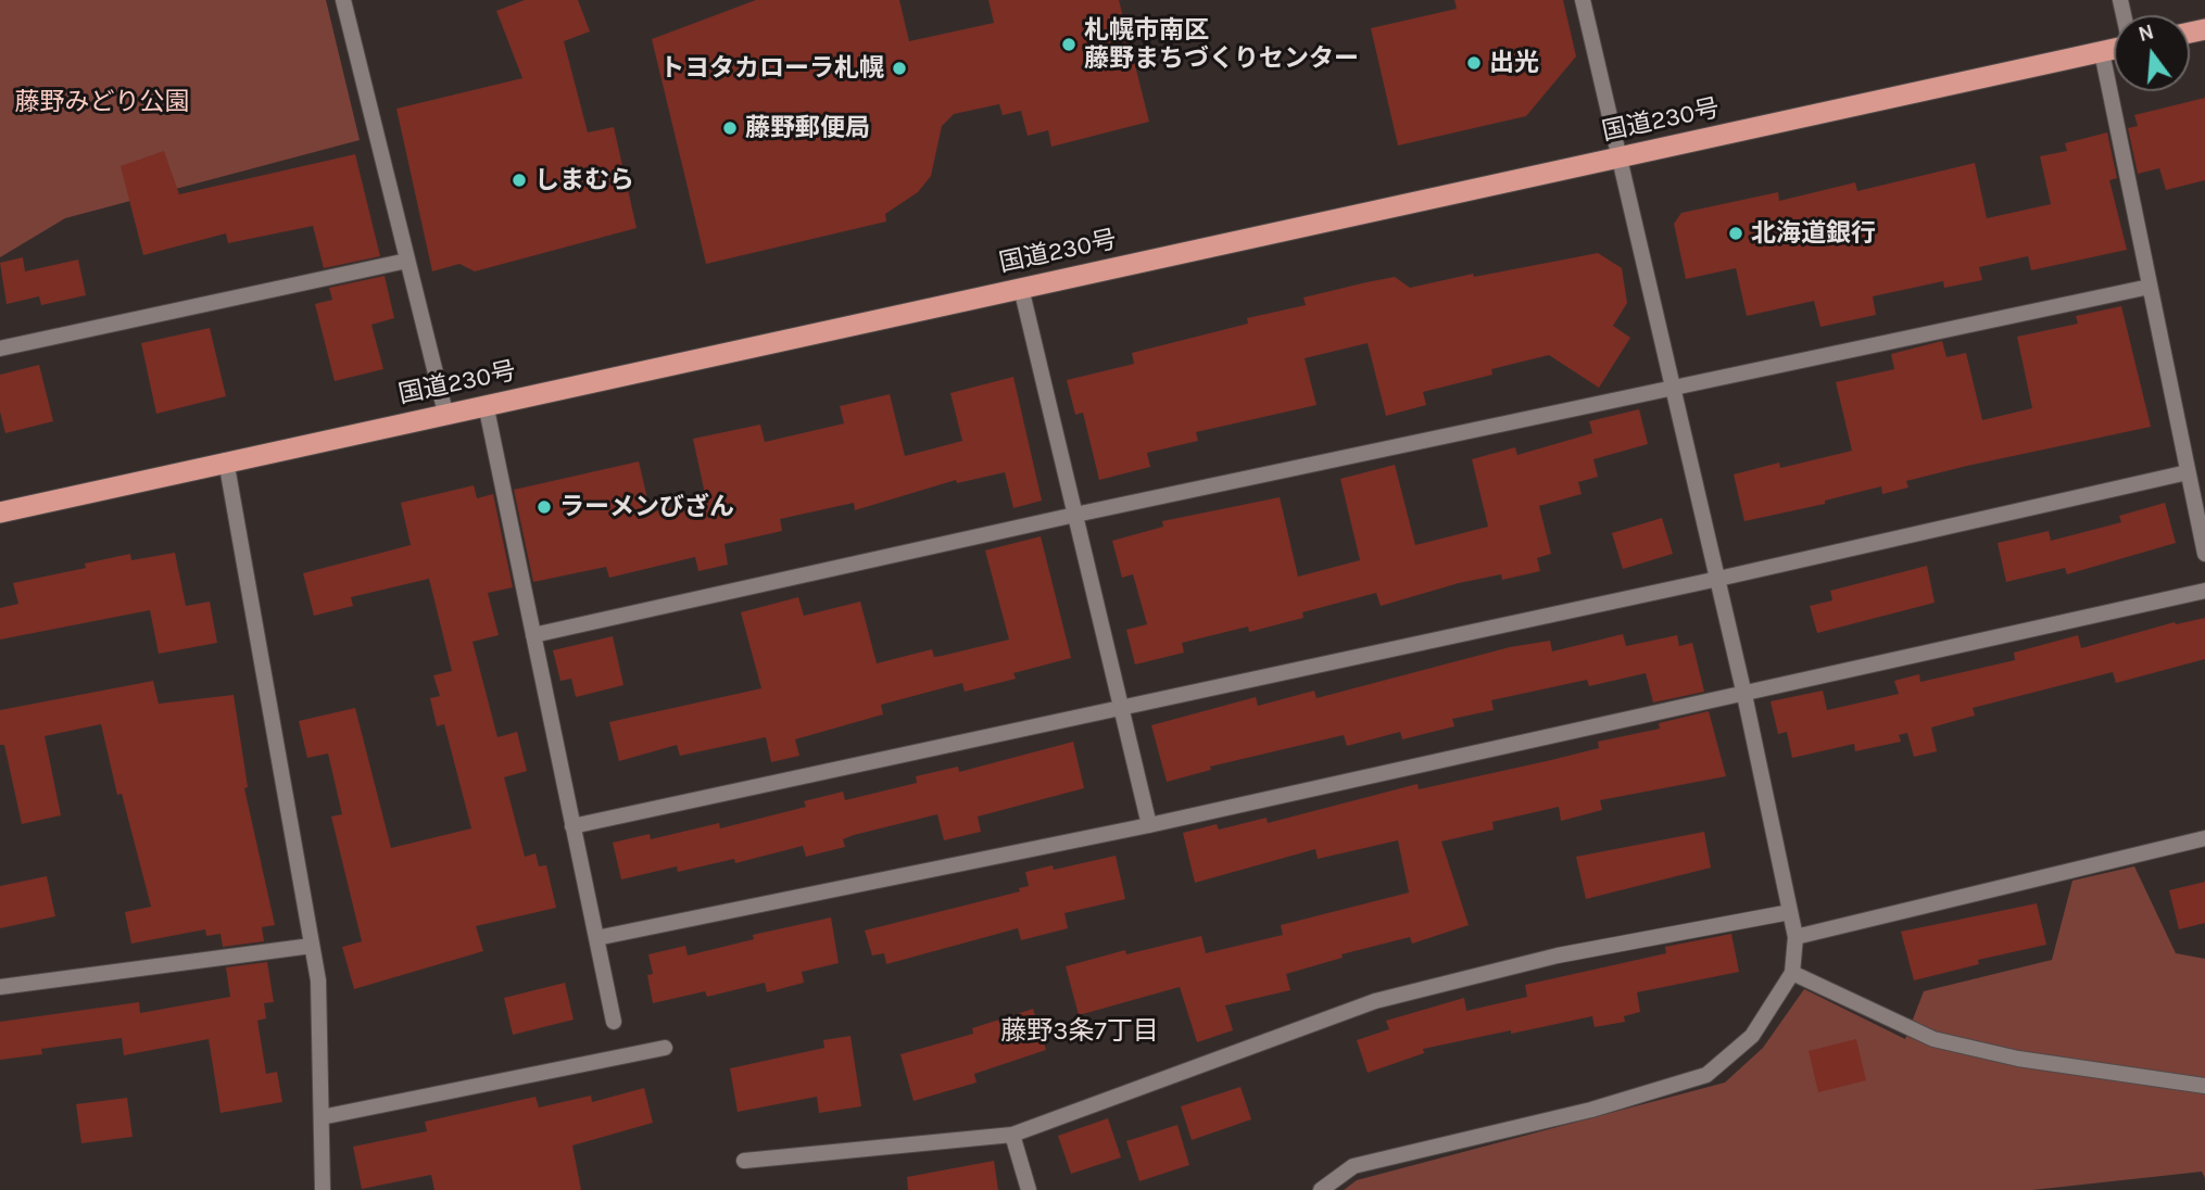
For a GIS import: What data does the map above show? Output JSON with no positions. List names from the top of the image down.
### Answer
{
  "streets": {
    "highway": ["国道230号"]
  },
  "districts": ["藤野3条7丁目"],
  "parks": ["藤野みどり公園"],
  "places": [
    "札幌市南区 藤野まちづくりセンター",
    "出光",
    "トヨタカローラ札幌",
    "藤野郵便局",
    "しまむら",
    "北海道銀行",
    "ラーメンびざん"
  ],
  "north": "top"
}
